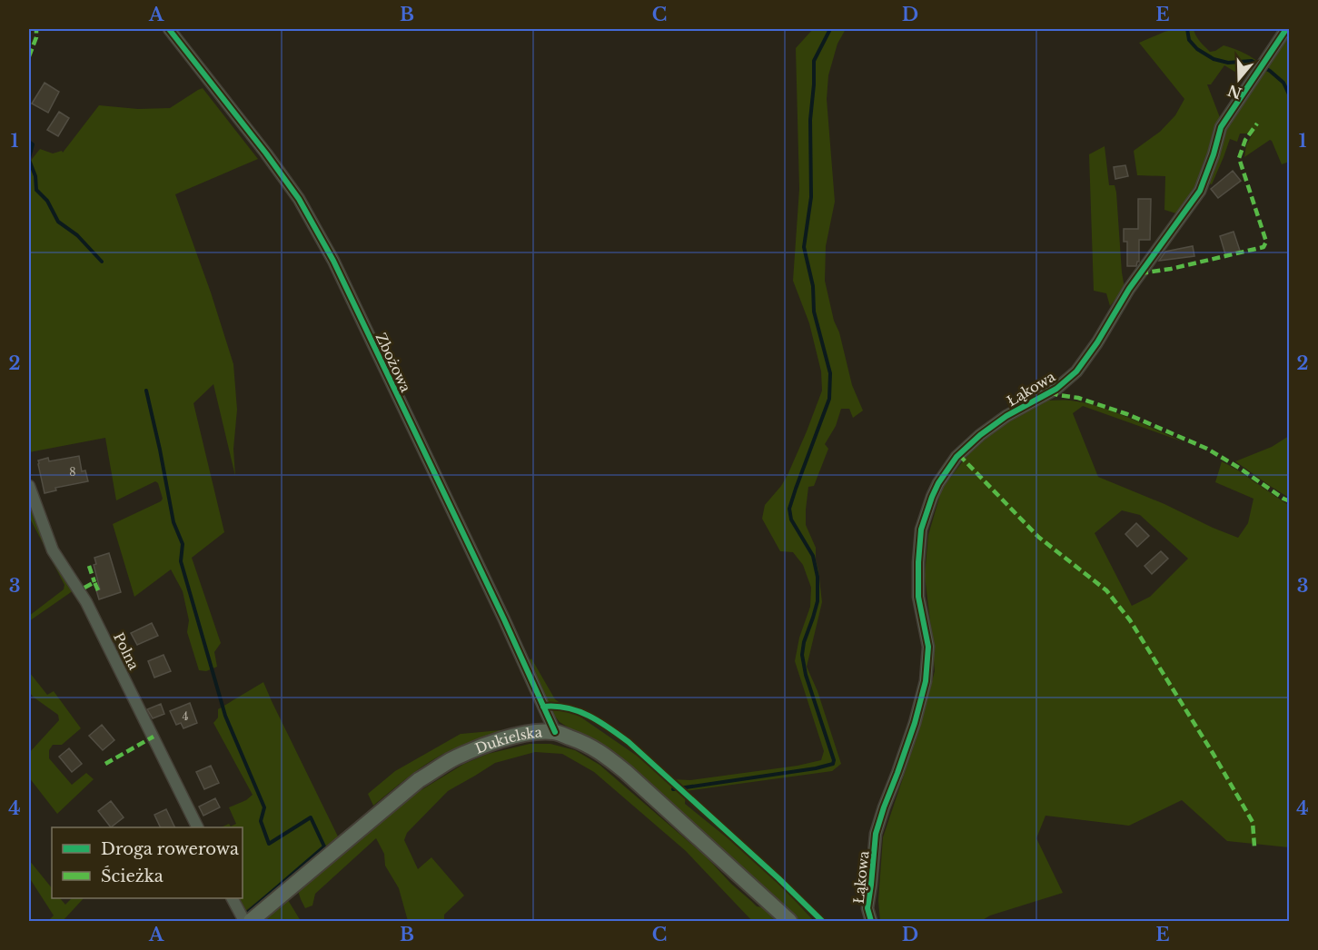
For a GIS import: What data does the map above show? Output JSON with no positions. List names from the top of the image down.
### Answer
{
  "streets": {
    "main road": ["Dukielska"],
    "street": ["Zbożowa", "Łąkowa", "Polna"]
  },
  "crossings": [
    ["Zbożowa", "Dukielska"]
  ],
  "house_numbers": ["8", "4"],
  "legend": ["Droga rowerowa", "Ścieżka"],
  "north": "bottom",
  "grid": {
    "columns": [
      "A",
      "B",
      "C",
      "D",
      "E"
    ],
    "rows": [
      "1",
      "2",
      "3",
      "4"
    ]
  }
}
